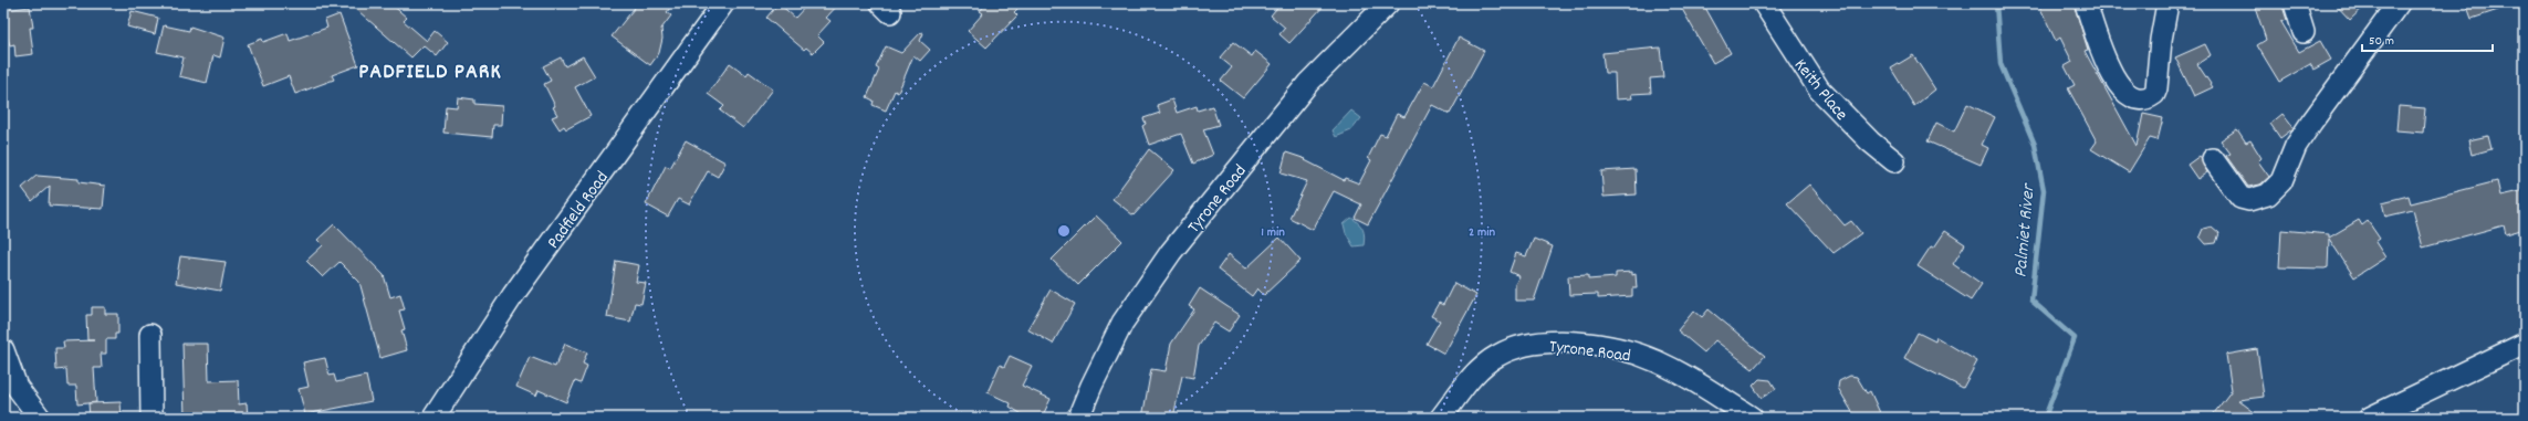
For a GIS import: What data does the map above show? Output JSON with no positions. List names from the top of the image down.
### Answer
{
  "streets": {
    "street": ["Keith Place", "Tyrone Road", "Padfield Road"]
  },
  "districts": ["PADFIELD PARK"],
  "water": ["Palmiet River"],
  "scale_bar": "50 m",
  "rings": ["1 min", "2 min"]
}
